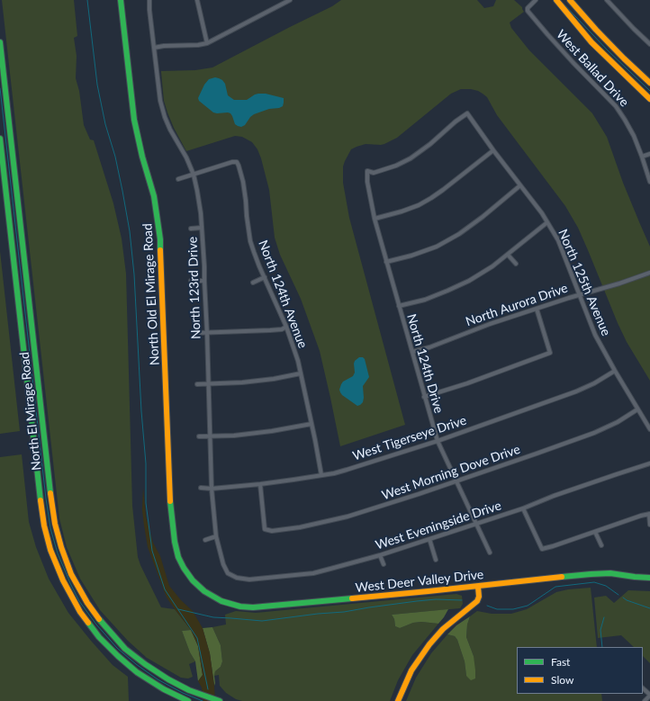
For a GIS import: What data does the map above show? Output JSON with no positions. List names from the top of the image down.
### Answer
{
  "streets": {
    "main road": ["North Old El Mirage Road", "North El Mirage Road", "West Deer Valley Drive"],
    "street": [
      "West Ballad Drive",
      "North 125th Avenue",
      "North 123rd Drive",
      "North 124th Avenue",
      "North Aurora Drive",
      "North 124th Drive",
      "West Tigerseye Drive",
      "West Morning Dove Drive",
      "West Eveningside Drive"
    ]
  },
  "crossings": [
    ["North 125th Avenue", "North Aurora Drive"],
    ["North 125th Avenue", "North 124th Drive"],
    ["North 125th Avenue", "West Tigerseye Drive"],
    ["North 125th Avenue", "West Morning Dove Drive"],
    ["North 123rd Drive", "North 124th Avenue"],
    ["North 123rd Drive", "West Tigerseye Drive"],
    ["North 123rd Drive", "West Eveningside Drive"],
    ["North Old El Mirage Road", "West Deer Valley Drive"],
    ["North 124th Avenue", "West Tigerseye Drive"],
    ["North Aurora Drive", "North 124th Drive"],
    ["North 124th Drive", "West Tigerseye Drive"],
    ["North 124th Drive", "West Morning Dove Drive"],
    ["North 124th Drive", "West Eveningside Drive"],
    ["West Tigerseye Drive", "West Morning Dove Drive"]
  ],
  "legend": ["Fast", "Slow"]
}
